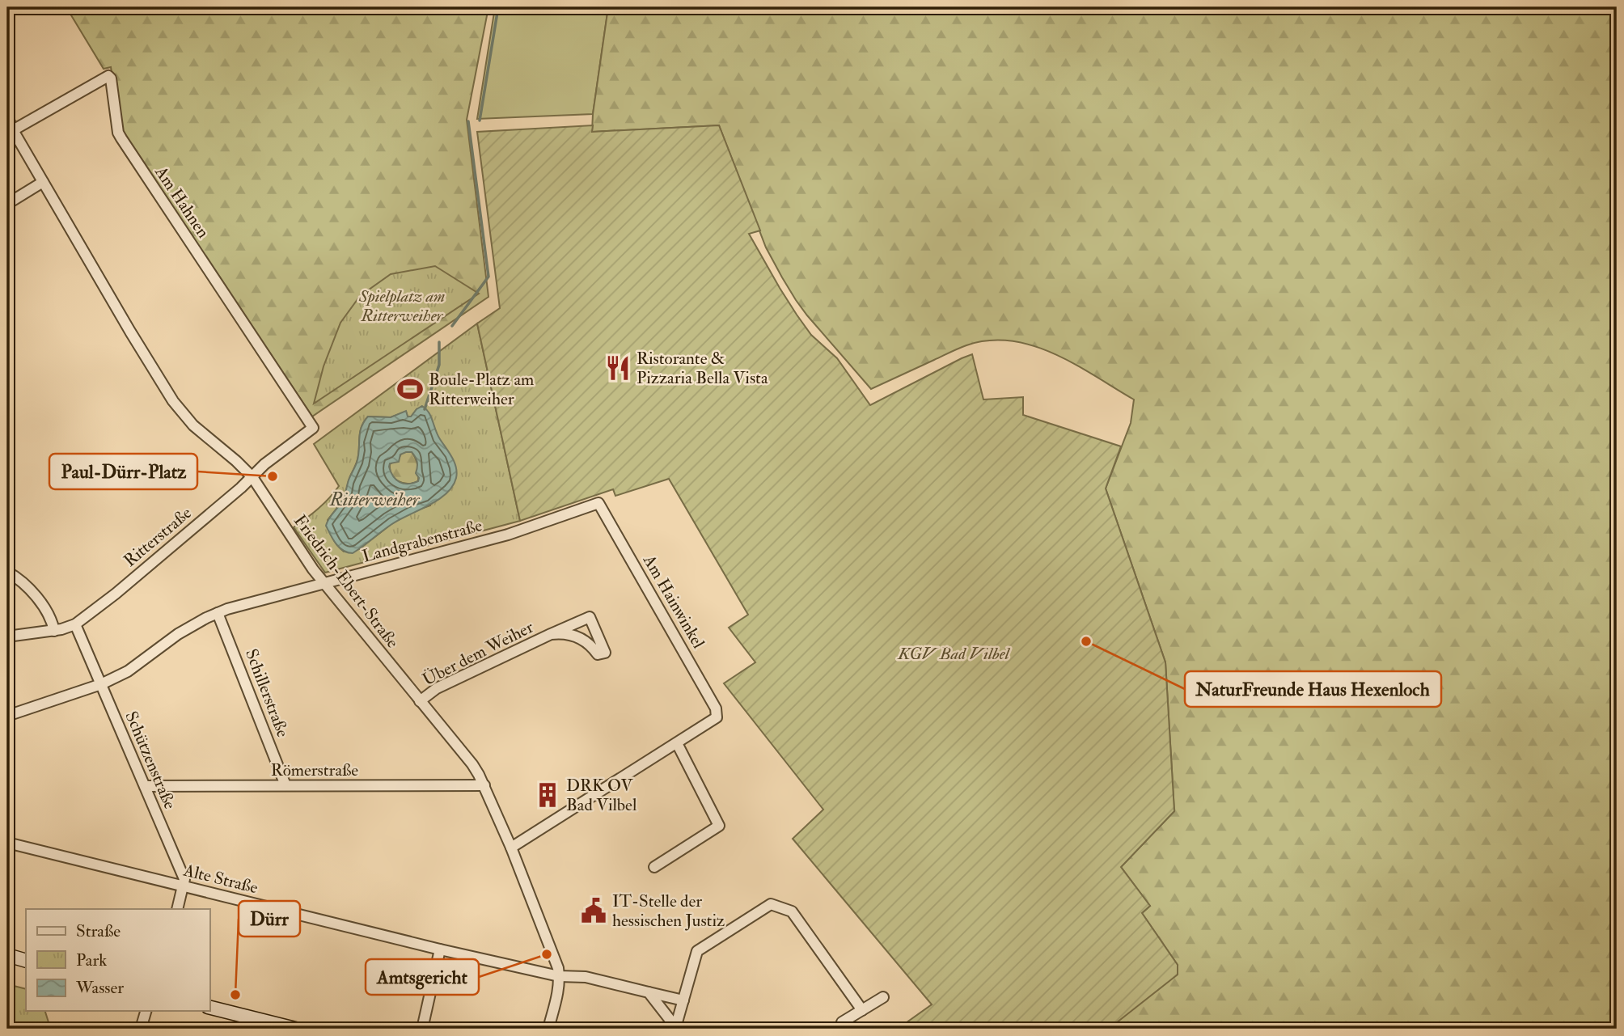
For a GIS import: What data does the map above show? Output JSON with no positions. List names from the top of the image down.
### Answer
{
  "streets": {
    "street": [
      "Am Hahnen",
      "Ritterstraße",
      "Landgrabenstraße",
      "Friedrich-Ebert-Straße",
      "Am Hainwinkel",
      "Über dem Weiher",
      "Schillerstraße",
      "Schützenstraße",
      "Römerstraße",
      "Alte Straße"
    ]
  },
  "crossings": [
    ["Am Hahnen", "Ritterstraße"],
    ["Am Hahnen", "Friedrich-Ebert-Straße"],
    ["Ritterstraße", "Friedrich-Ebert-Straße"],
    ["Ritterstraße", "Schützenstraße"],
    ["Landgrabenstraße", "Friedrich-Ebert-Straße"],
    ["Landgrabenstraße", "Am Hainwinkel"],
    ["Landgrabenstraße", "Schillerstraße"],
    ["Landgrabenstraße", "Schützenstraße"],
    ["Friedrich-Ebert-Straße", "Über dem Weiher"],
    ["Friedrich-Ebert-Straße", "Römerstraße"],
    ["Friedrich-Ebert-Straße", "Alte Straße"],
    ["Schillerstraße", "Römerstraße"],
    ["Schützenstraße", "Römerstraße"],
    ["Schützenstraße", "Alte Straße"]
  ],
  "water": ["Ritterweiher"],
  "parks": ["Spielplatz am Ritterweiher", "KGV Bad Vilbel"],
  "places": {
    "restaurant": ["Ristorante & Pizzaria Bella Vista"],
    "sports": ["Boule-Platz am Ritterweiher"],
    "other": [
      "Paul-Dürr-Platz",
      "NaturFreunde Haus Hexenloch",
      "Amtsgericht",
      "Dürr"
    ],
    "building": ["DRK OV Bad Vilbel"],
    "public building": ["IT-Stelle der hessischen Justiz"]
  },
  "legend": ["Straße", "Park", "Wasser"]
}
